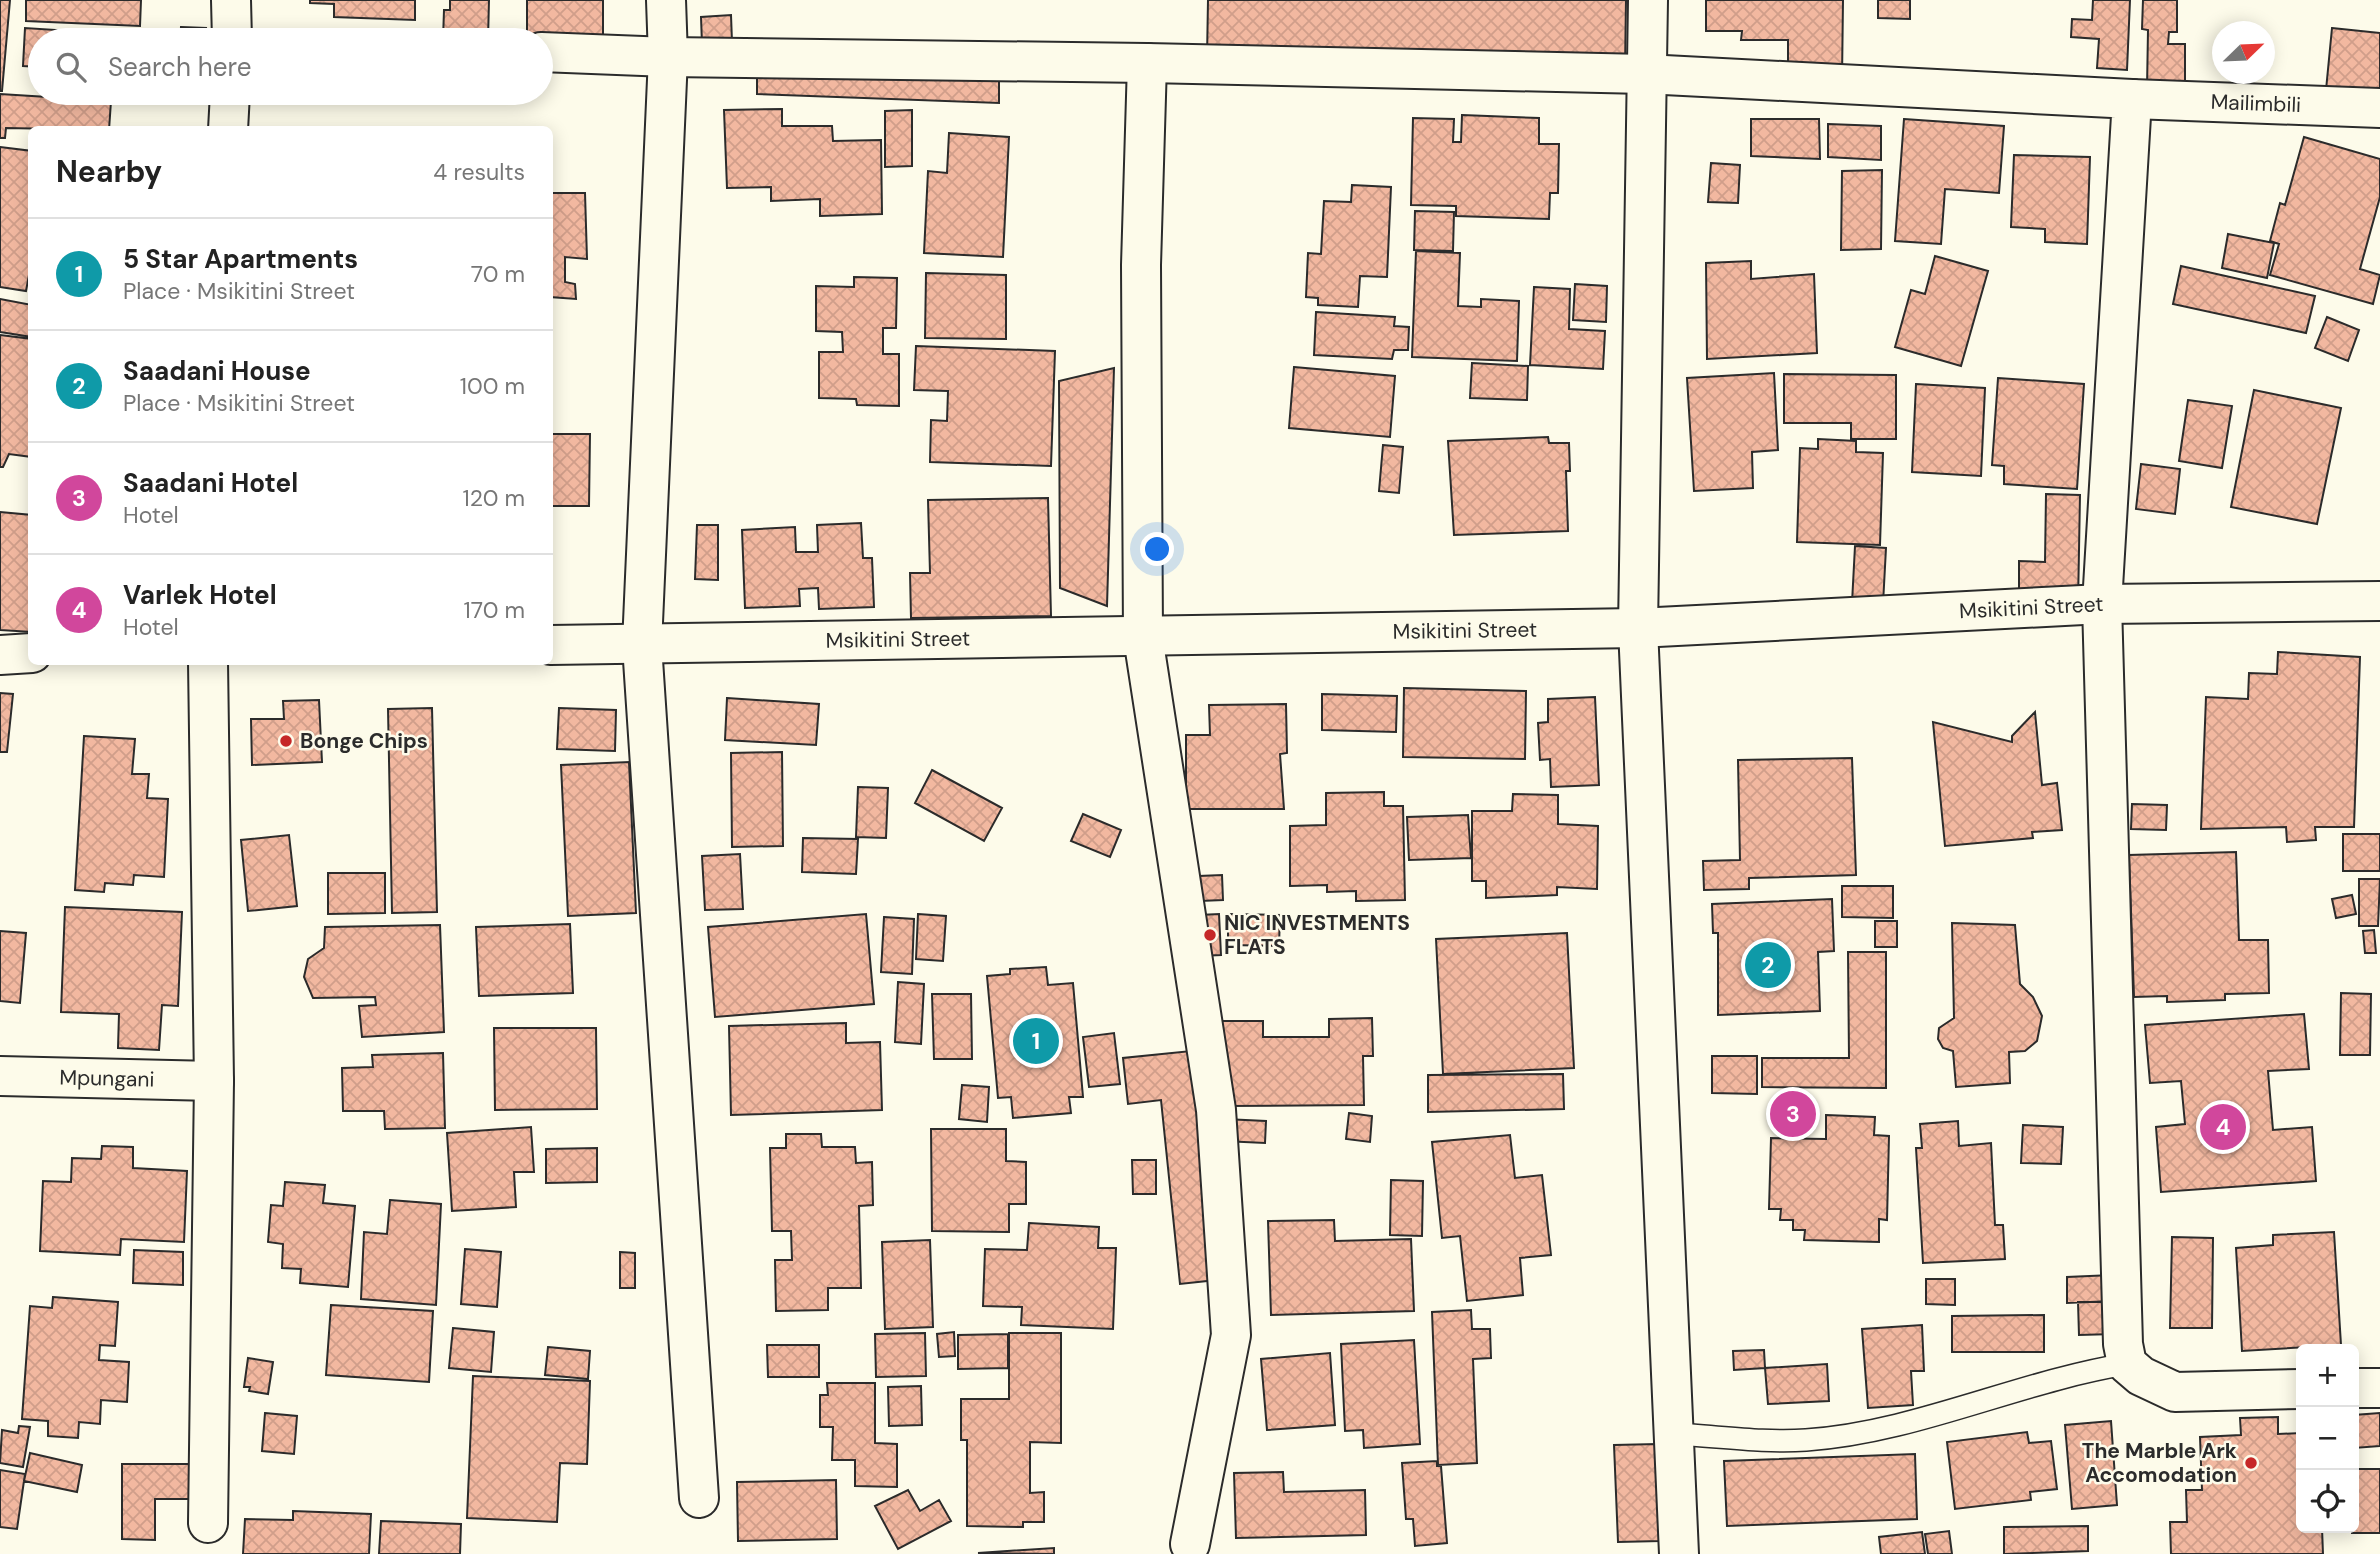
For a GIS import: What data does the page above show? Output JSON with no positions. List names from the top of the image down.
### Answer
{
  "streets": {
    "street": ["Mailimbili", "Msikitini Street", "Mpungani"]
  },
  "places": ["Bonge Chips", "NIC INVESTMENTS FLATS", "The Marble Ark Accomodation"],
  "north": "top right",
  "page": {
    "search": "Search here",
    "heading": ["Nearby", "4 results"],
    "list": [
      {
        "mark": "1",
        "name": "5 Star Apartments",
        "note": "Place · Msikitini Street",
        "value": "70 m"
      },
      {
        "mark": "2",
        "name": "Saadani House",
        "note": "Place · Msikitini Street",
        "value": "100 m"
      },
      {
        "mark": "3",
        "name": "Saadani Hotel",
        "note": "Hotel",
        "value": "120 m"
      },
      {
        "mark": "4",
        "name": "Varlek Hotel",
        "note": "Hotel",
        "value": "170 m"
      }
    ],
    "pins": [
      "2",
      "1",
      "3",
      "4"
    ],
    "map_buttons": ["+", "−"]
  }
}
